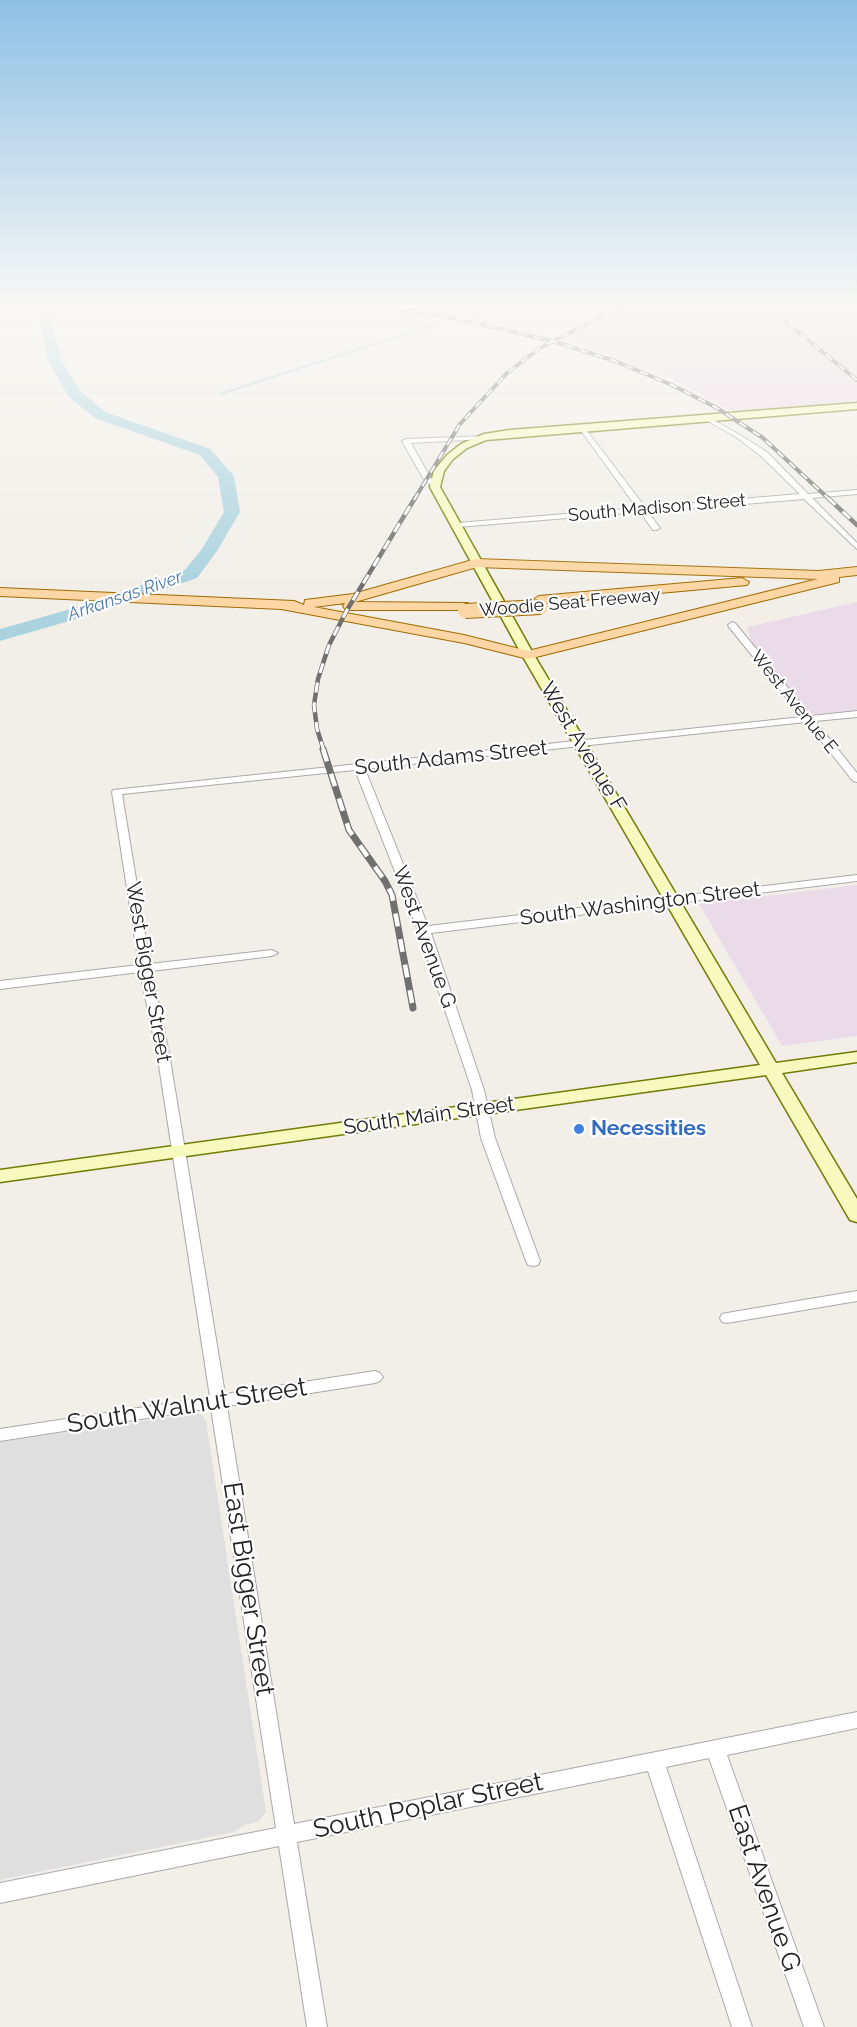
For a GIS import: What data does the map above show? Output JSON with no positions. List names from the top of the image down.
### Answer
{
  "streets": {
    "main road": ["Woodie Seat Freeway"],
    "street": [
      "South Madison Street",
      "West Avenue E",
      "West Avenue F",
      "South Adams Street",
      "South Washington Street",
      "West Avenue G",
      "West Bigger Street",
      "South Main Street",
      "South Walnut Street",
      "East Bigger Street",
      "South Poplar Street",
      "East Avenue G"
    ]
  },
  "crossings": [
    ["South Madison Street", "West Avenue F"],
    ["West Avenue E", "South Adams Street"],
    ["West Avenue F", "South Adams Street"],
    ["West Avenue F", "South Washington Street"],
    ["West Avenue F", "South Main Street"],
    ["South Adams Street", "West Avenue G"],
    ["South Adams Street", "West Bigger Street"],
    ["South Washington Street", "West Avenue G"],
    ["West Avenue G", "South Main Street"],
    ["West Bigger Street", "South Main Street"],
    ["West Bigger Street", "East Bigger Street"],
    ["South Main Street", "East Bigger Street"],
    ["South Walnut Street", "East Bigger Street"],
    ["East Bigger Street", "South Poplar Street"],
    ["South Poplar Street", "East Avenue G"]
  ],
  "water": ["Arkansas River"],
  "places": ["Necessities"]
}
